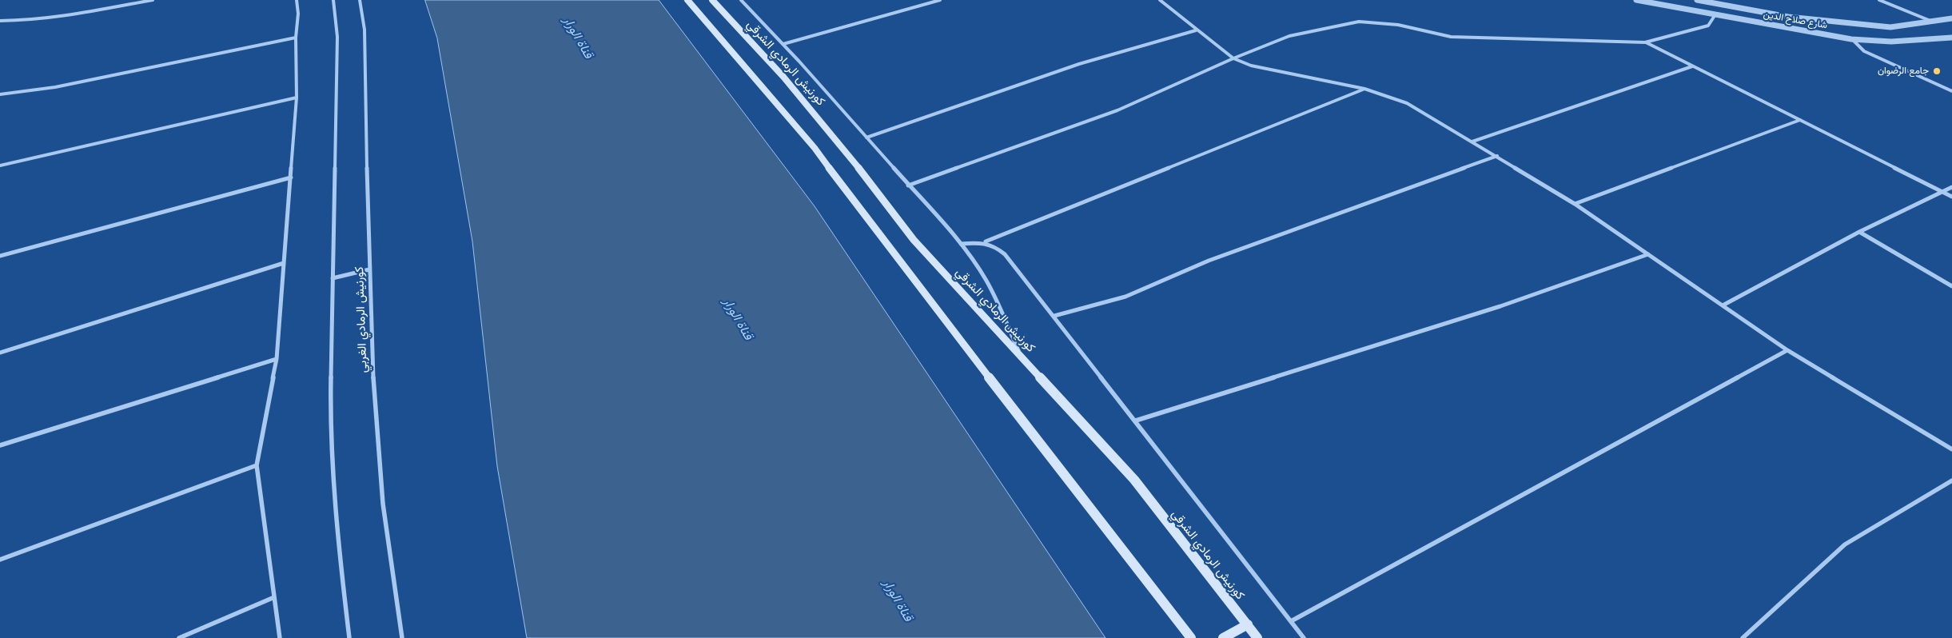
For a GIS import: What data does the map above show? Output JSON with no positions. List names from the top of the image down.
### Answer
{
  "streets": {
    "main road": ["كورنيش الرمادي الشرقي"],
    "street": ["شارع صلاح الدين", "كورنيش الرمادي الغربي"]
  },
  "water": ["قناة الورار"],
  "places": ["جامع الرضوان"]
}
